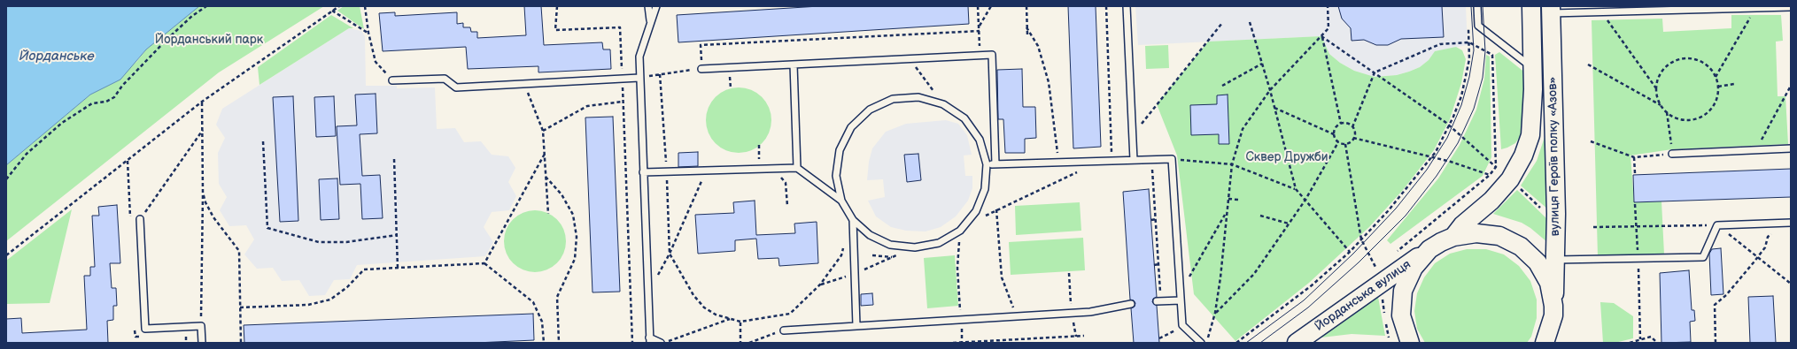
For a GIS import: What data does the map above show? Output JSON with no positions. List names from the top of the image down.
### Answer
{
  "streets": {
    "main road": ["вулиця Героїв полку «Азов»", "Йорданська вулиця"]
  },
  "water": ["Йорданське"],
  "parks": ["Йорданський парк", "Сквер Дружби"]
}
